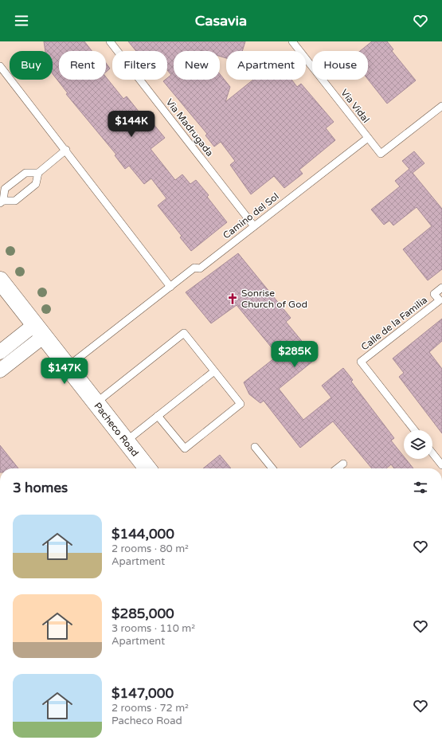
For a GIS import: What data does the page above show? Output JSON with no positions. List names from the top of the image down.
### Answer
{
  "streets": {
    "street": ["Pacheco Road"],
    "lane": [
      "Via Vidal",
      "Via Madrugada",
      "Camino del Sol",
      "Calle de la Familia"
    ]
  },
  "crossings": [
    ["Via Vidal", "Camino del Sol"],
    ["Via Madrugada", "Camino del Sol"],
    ["Camino del Sol", "Pacheco Road"]
  ],
  "places": {
    "church": ["Sonrise Church of God"]
  },
  "page": {
    "header": "Casavia",
    "chip": [
      "Buy",
      "Rent",
      "Filters",
      "New",
      "Apartment",
      "House"
    ],
    "price": ["$144K", "$285K", "$147K"],
    "heading": "3 homes",
    "list": [
      {
        "name": "$144,000",
        "note": "2 rooms · 80 m² · Apartment"
      },
      {
        "name": "$285,000",
        "note": "3 rooms · 110 m² · Apartment"
      },
      {
        "name": "$147,000",
        "note": "2 rooms · 72 m² · Pacheco Road"
      }
    ]
  }
}
